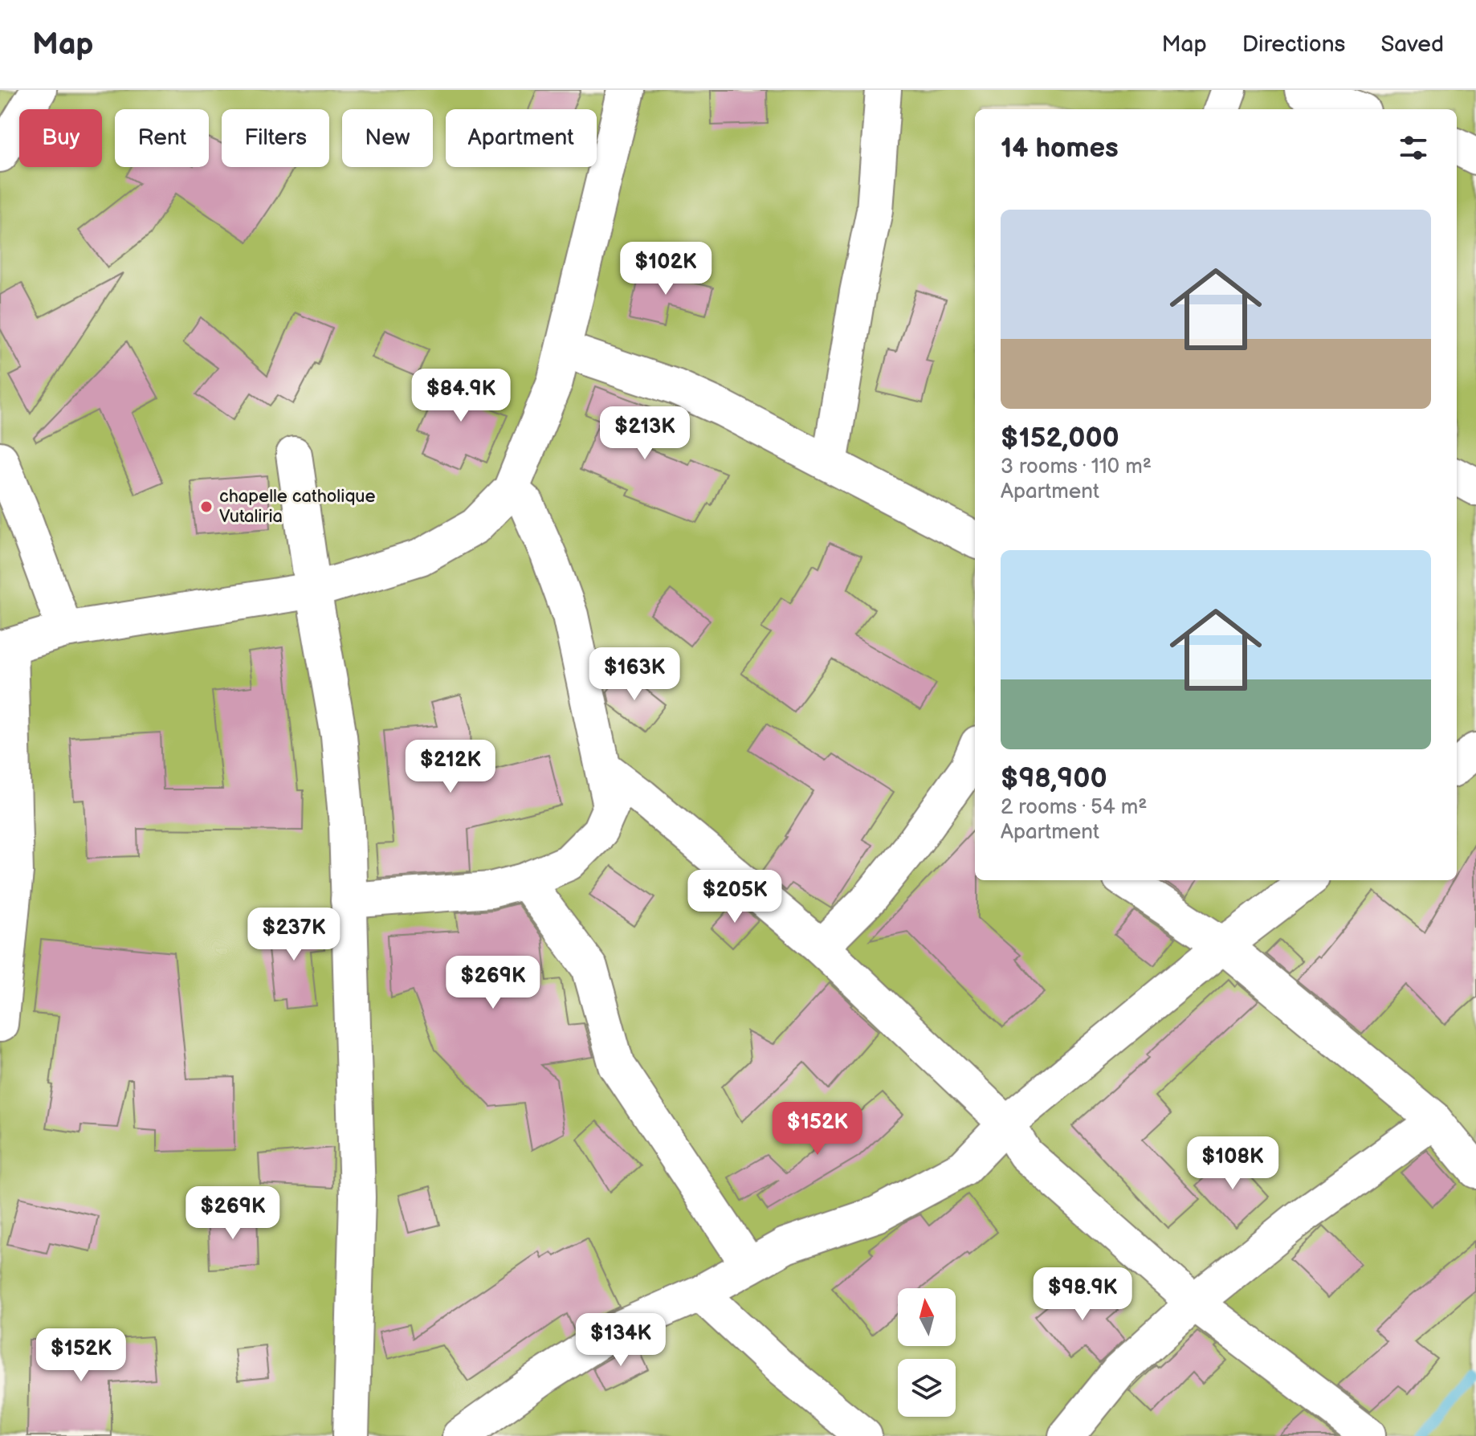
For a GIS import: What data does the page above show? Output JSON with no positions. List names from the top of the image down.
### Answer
{
  "places": ["chapelle catholique Vutaliria"],
  "north": "top",
  "page": {
    "header": "Map",
    "nav": ["Map", "Directions", "Saved"],
    "chip": [
      "Buy",
      "Rent",
      "Filters",
      "New",
      "Apartment"
    ],
    "heading": "14 homes",
    "list": [
      {
        "name": "$152,000",
        "note": "3 rooms · 110 m² · Apartment"
      },
      {
        "name": "$98,900",
        "note": "2 rooms · 54 m² · Apartment"
      }
    ],
    "price": [
      "$102K",
      "$84.9K",
      "$213K",
      "$163K",
      "$212K",
      "$205K",
      "$237K",
      "$269K",
      "$152K",
      "$108K",
      "$269K",
      "$98.9K",
      "$134K",
      "$152K"
    ]
  }
}
